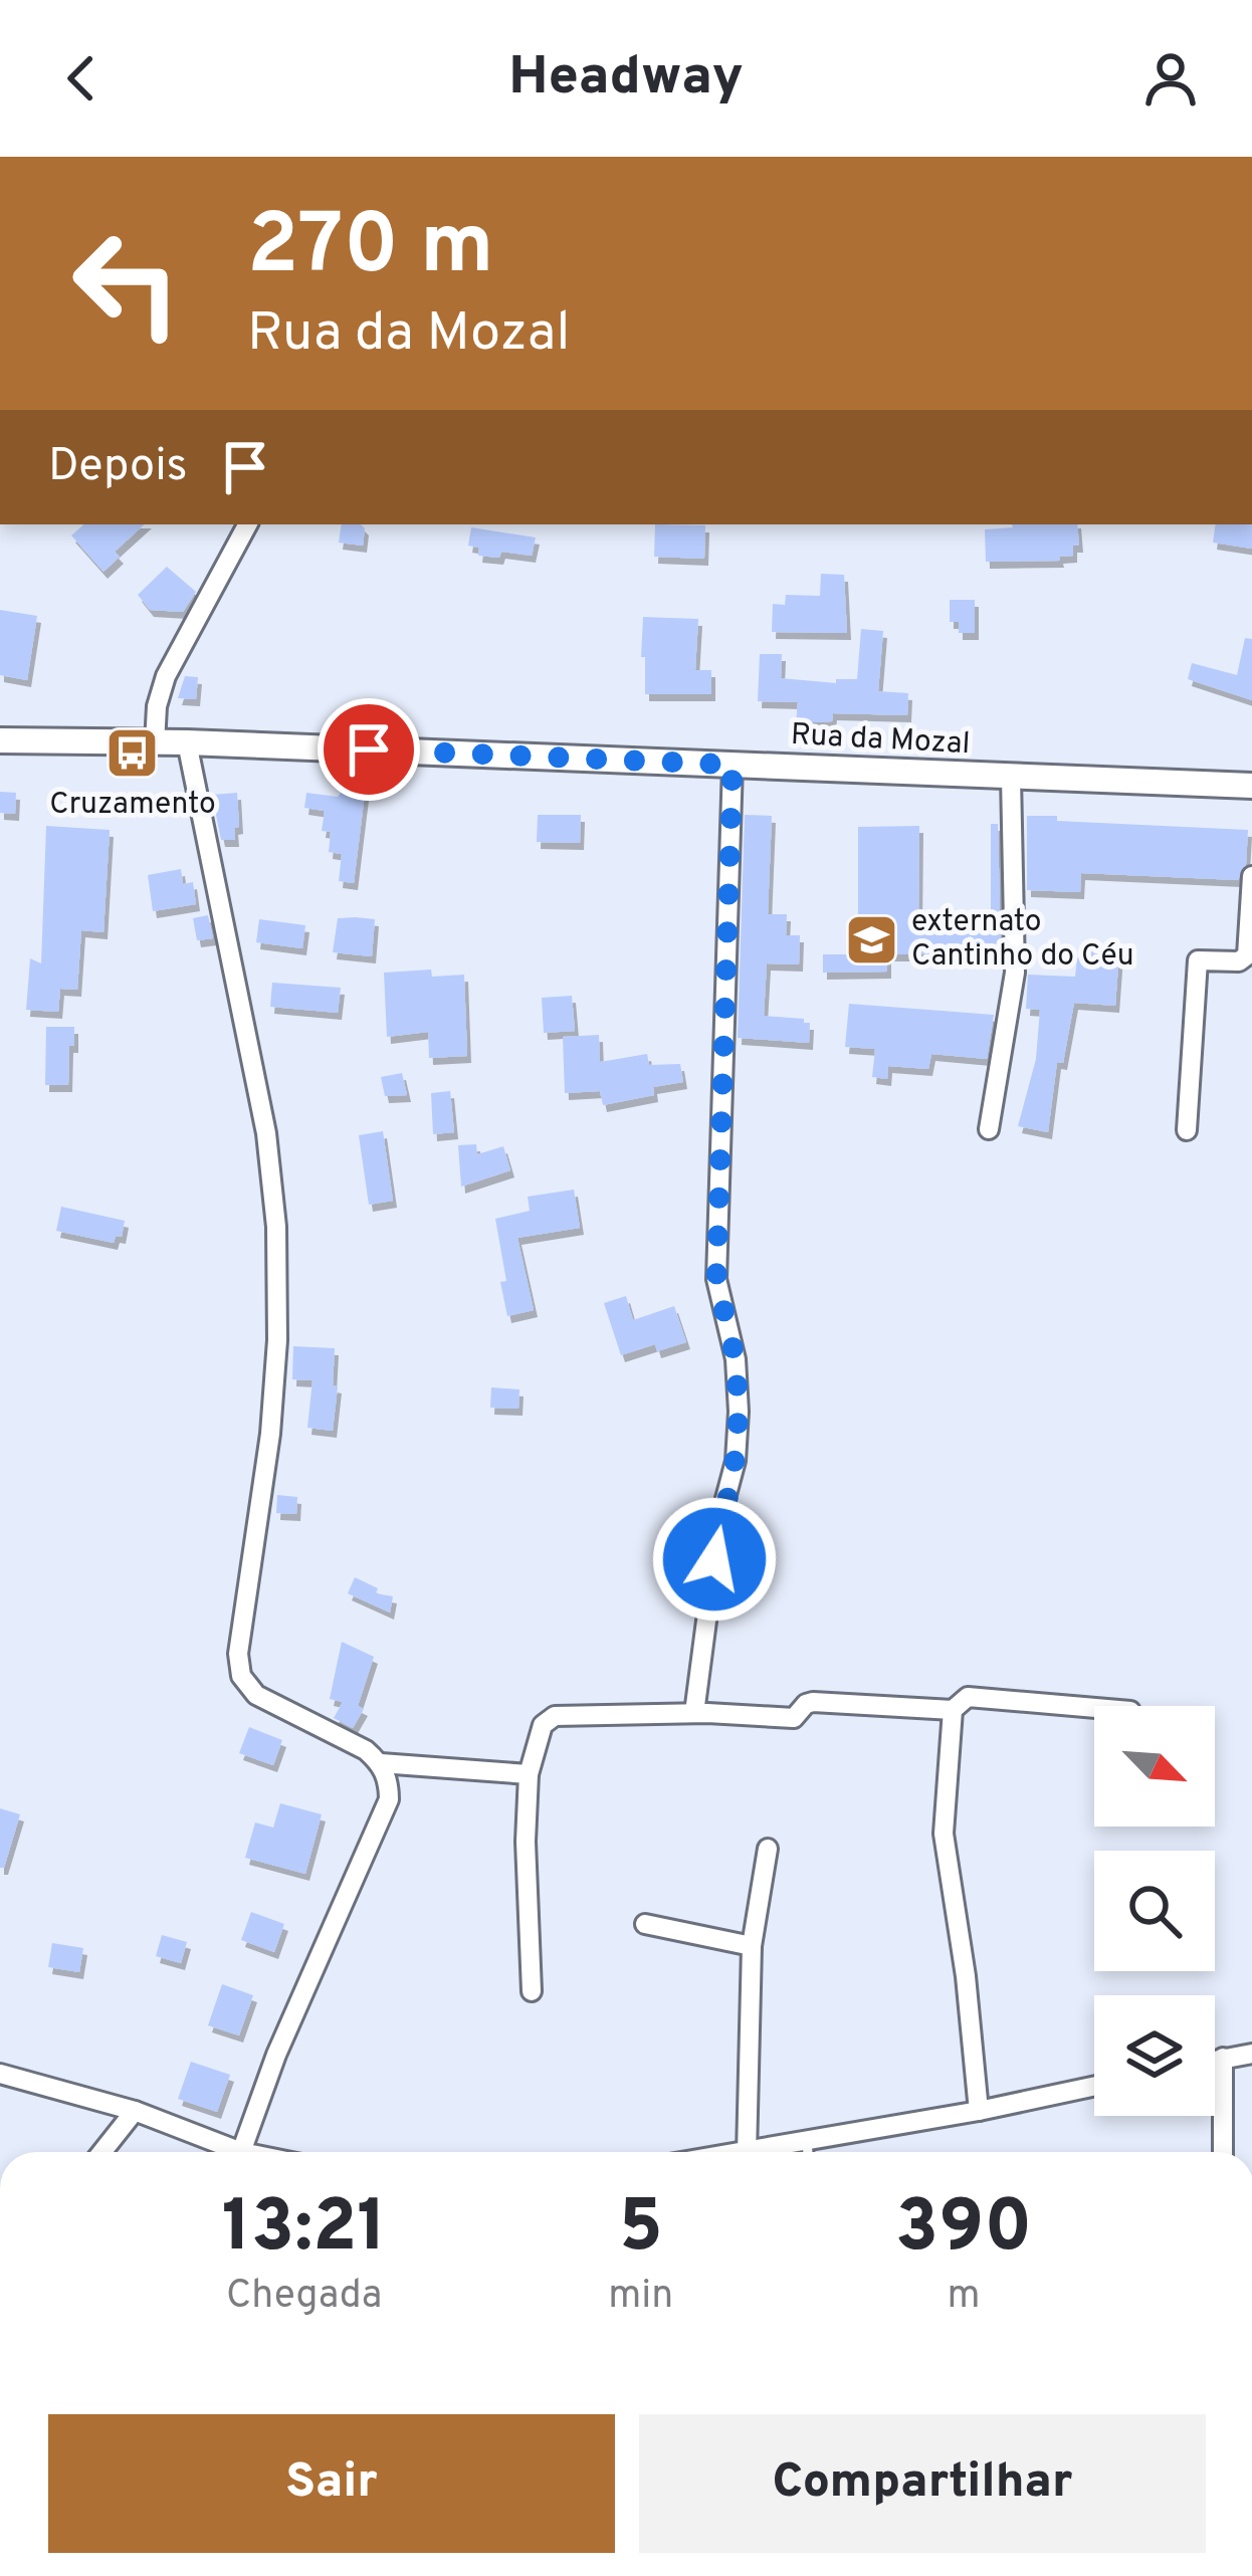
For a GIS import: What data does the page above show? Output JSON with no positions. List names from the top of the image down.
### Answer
{
  "streets": {
    "main road": ["Rua da Mozal"]
  },
  "places": {
    "bus stop": ["Cruzamento"],
    "school or university": ["externato Cantinho do Céu"]
  },
  "north": "bottom right",
  "page": {
    "header": "Headway",
    "turn": ["270 m", "Rua da Mozal"],
    "then": "Depois",
    "eta": [
      "13:21",
      "Chegada",
      "5",
      "min",
      "390",
      "m"
    ],
    "buttons": ["Sair", "Compartilhar"]
  }
}
